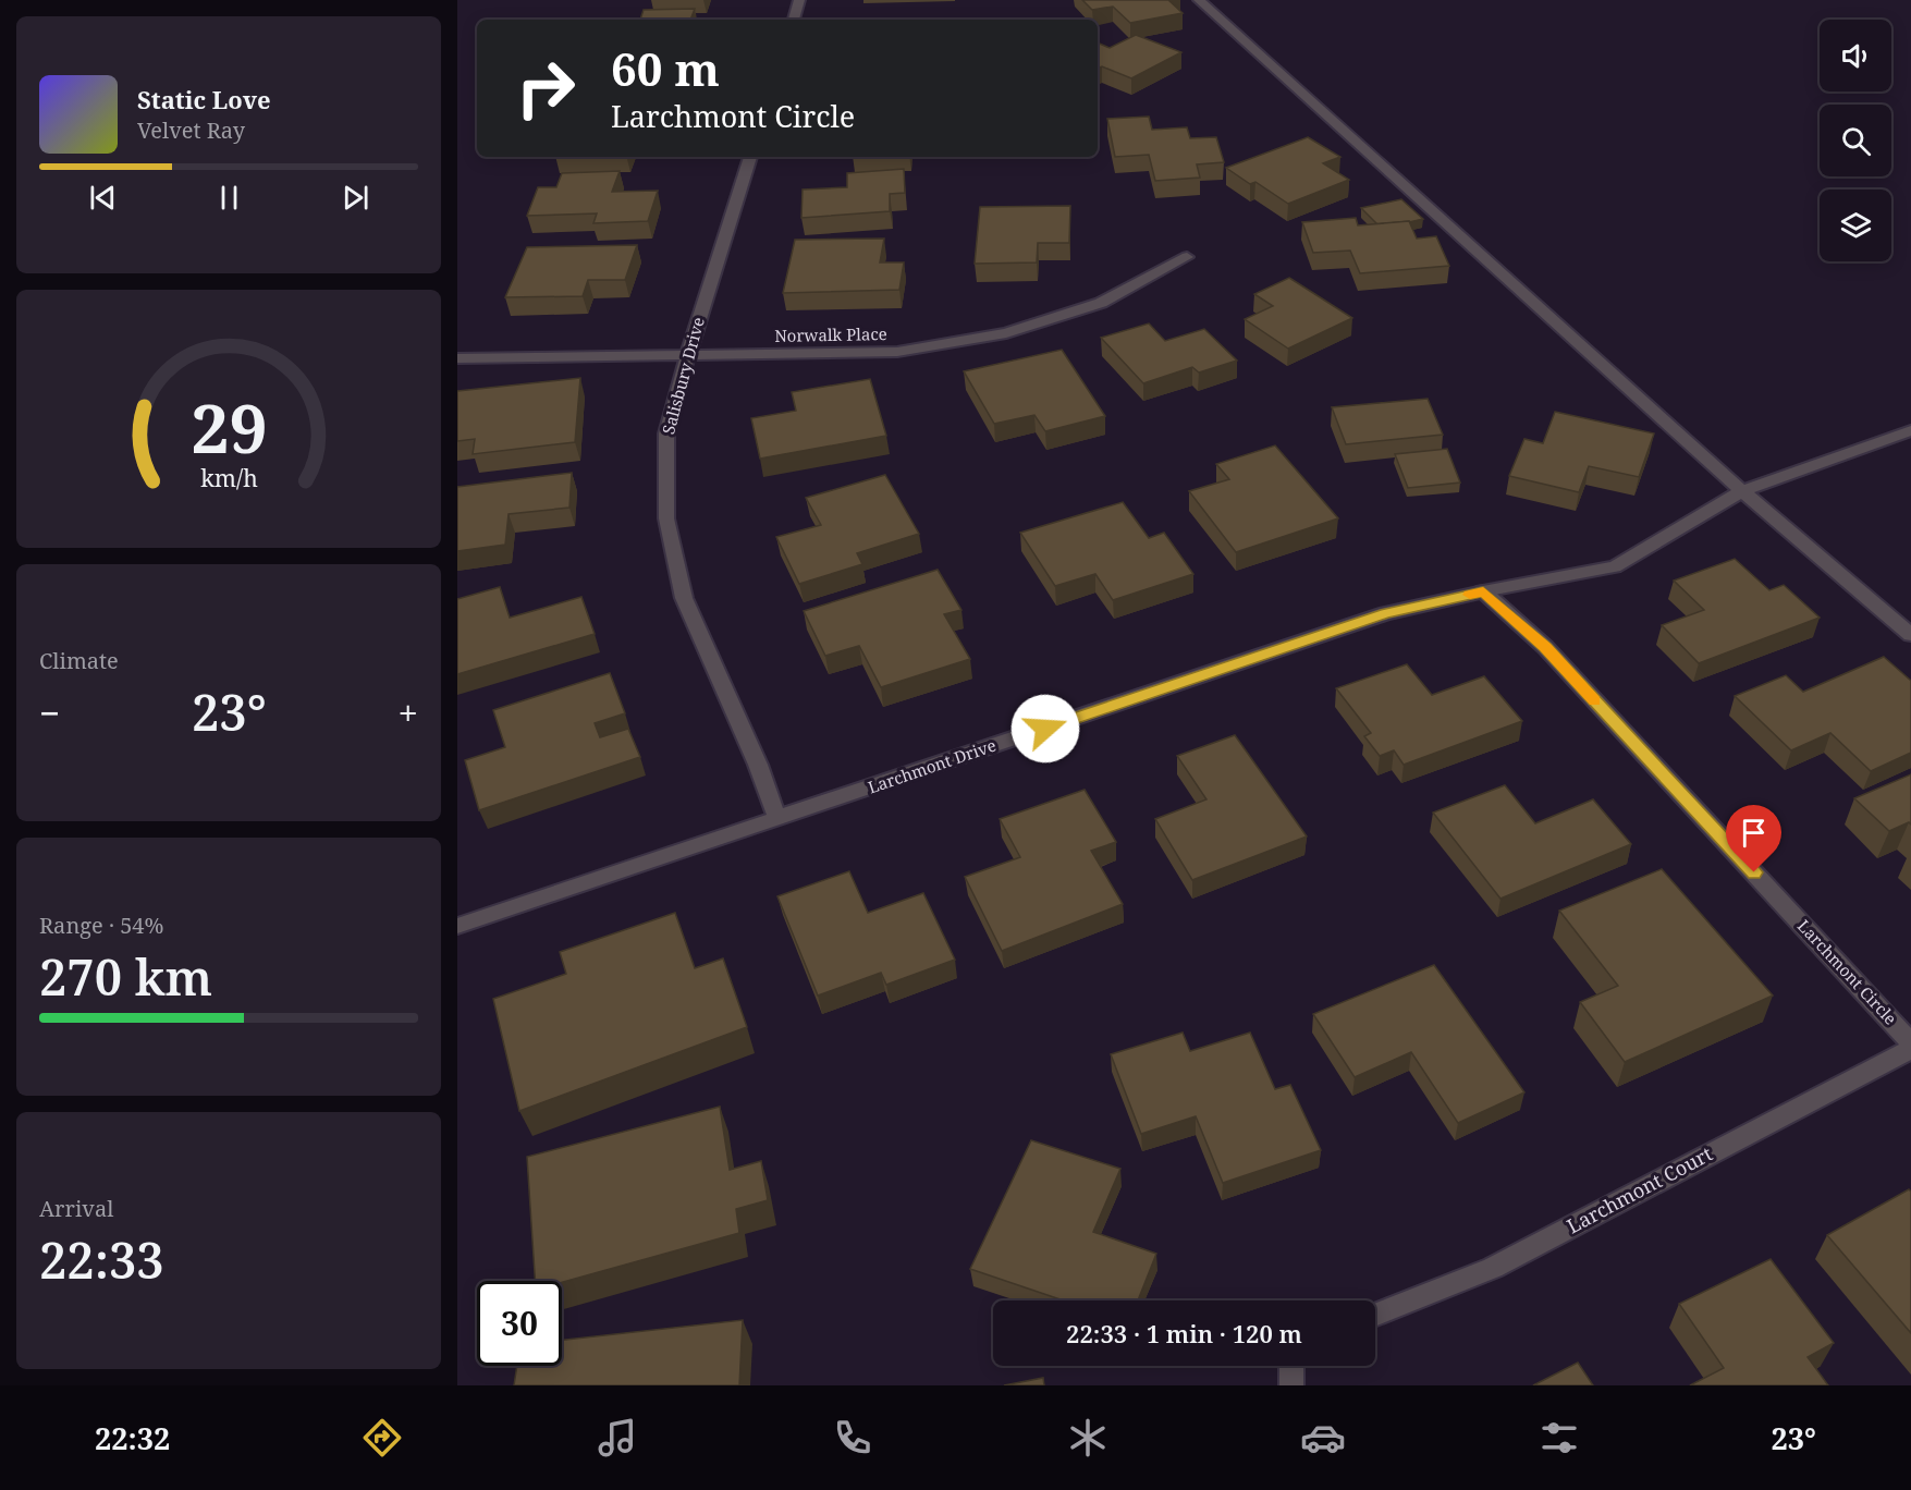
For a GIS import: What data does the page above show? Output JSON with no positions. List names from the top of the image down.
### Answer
{
  "streets": {
    "street": [
      "Norwalk Place",
      "Salisbury Drive",
      "Larchmont Drive",
      "Larchmont Circle",
      "Larchmont Court"
    ]
  },
  "crossings": [
    ["Norwalk Place", "Salisbury Drive"],
    ["Salisbury Drive", "Larchmont Drive"],
    ["Larchmont Drive", "Larchmont Circle"]
  ],
  "page": {
    "turn": ["60 m", "Larchmont Circle"],
    "song": ["Static Love", "Velvet Ray"],
    "tile": [
      "Climate",
      ["Range · 54%", "270 km"],
      ["Arrival", "22:33"]
    ],
    "heat": ["−", "23°", "+"],
    "limit": "30",
    "trip": "22:33 · 1 min · 120 m",
    "tabs": ["22:32", "23°"],
    "gauge": ["29", "km/h"]
  }
}
